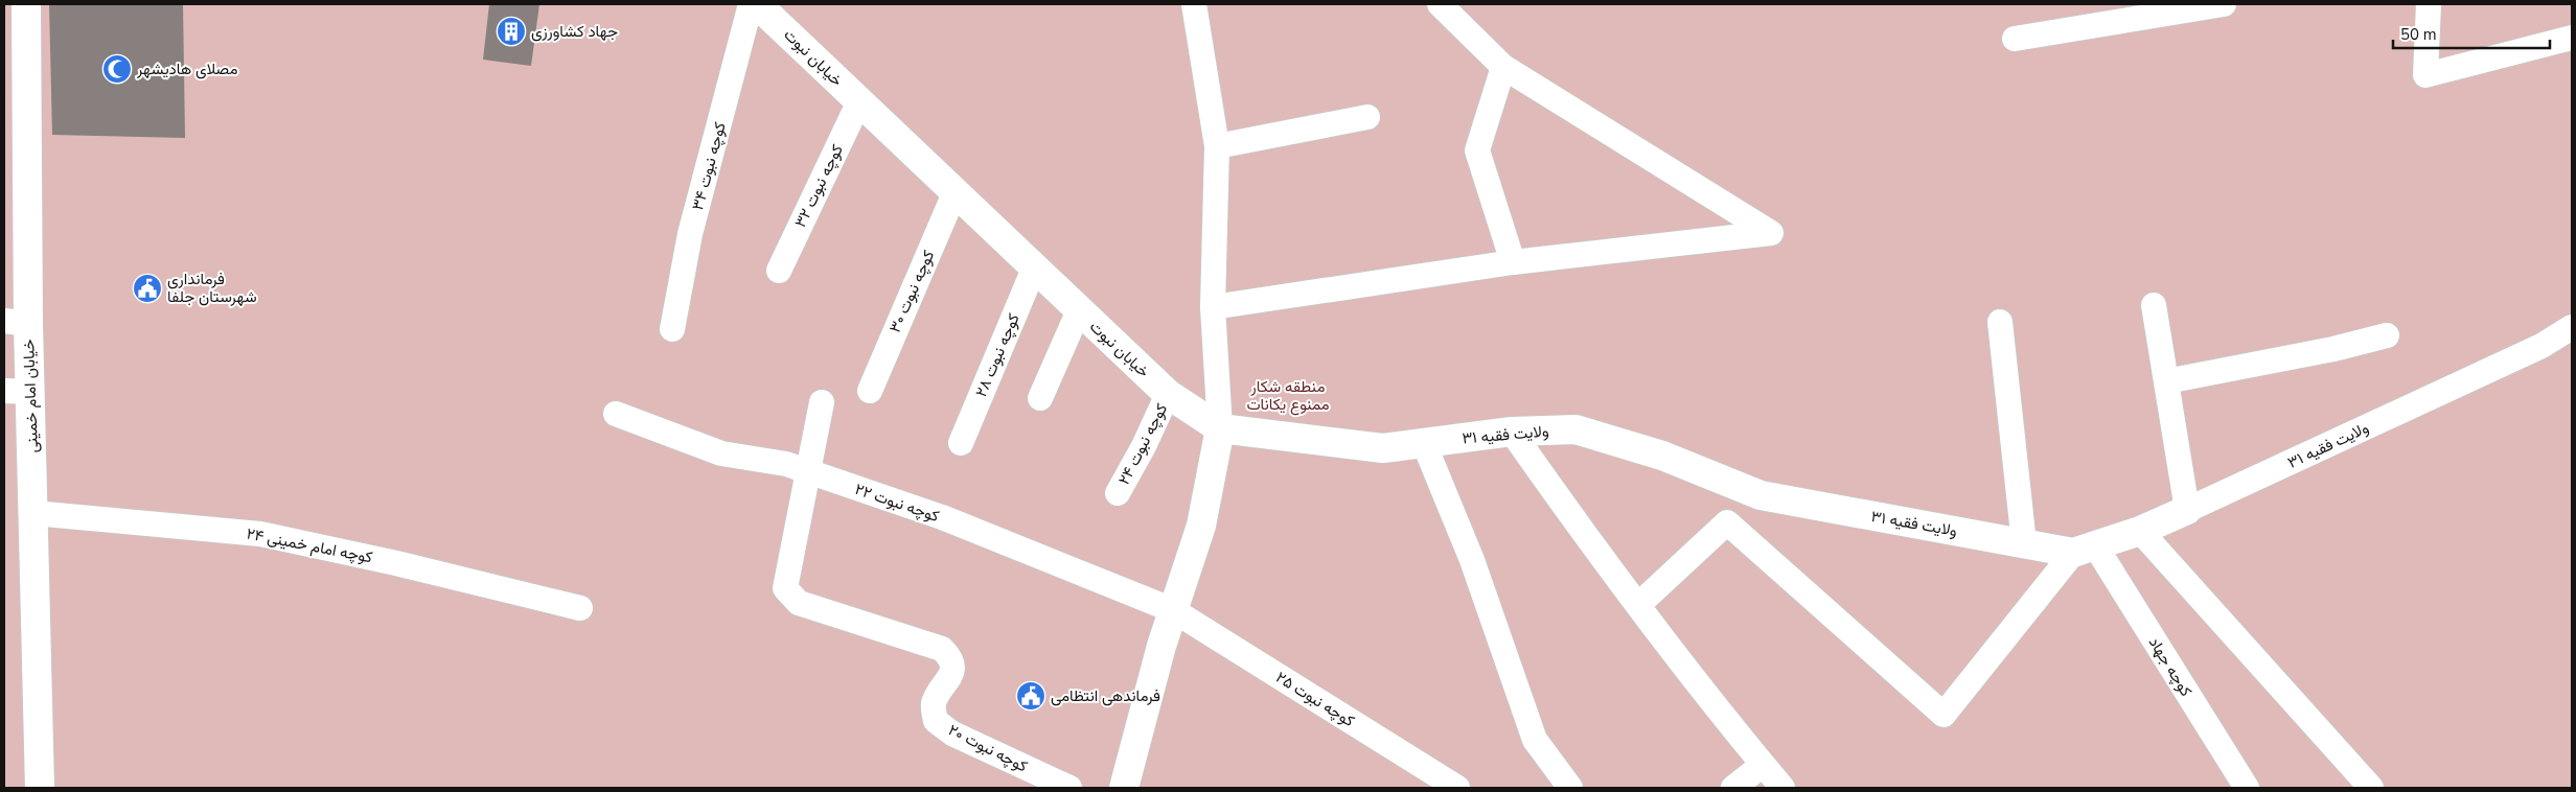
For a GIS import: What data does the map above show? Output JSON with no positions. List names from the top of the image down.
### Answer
{
  "streets": {
    "street": [
      "خیابان نبوت",
      "کوچه نبوت ۳۴",
      "کوچه نبوت ۳۲",
      "کوچه نبوت ۳۰",
      "کوچه نبوت ۲۸",
      "خیابان امام خمینی",
      "ولایت فقیه ۳۱",
      "کوچه نبوت ۲۴",
      "کوچه نبوت ۲۲",
      "کوچه امام خمینی ۲۴",
      "کوچه جهاد",
      "کوچه نبوت ۲۵",
      "کوچه نبوت ۲۰"
    ]
  },
  "crossings": [
    ["خیابان نبوت", "کوچه نبوت ۳۲"],
    ["خیابان نبوت", "کوچه نبوت ۳۰"],
    ["خیابان نبوت", "کوچه نبوت ۲۸"],
    ["خیابان نبوت", "ولایت فقیه ۳۱"],
    ["خیابان نبوت", "کوچه نبوت ۲۴"],
    ["خیابان امام خمینی", "کوچه امام خمینی ۲۴"],
    ["ولایت فقیه ۳۱", "کوچه جهاد"],
    ["کوچه نبوت ۲۲", "کوچه نبوت ۲۵"],
    ["کوچه نبوت ۲۲", "کوچه نبوت ۲۰"]
  ],
  "parks": ["منطقه شکار ممنوع یکانات"],
  "places": {
    "building": ["جهاد کشاورزی"],
    "mosque": ["مصلای هادیشهر"],
    "public building": ["فرمانداری شهرستان جلفا", "فرماندهی انتظامی"]
  },
  "scale_bar": "50 m"
}
